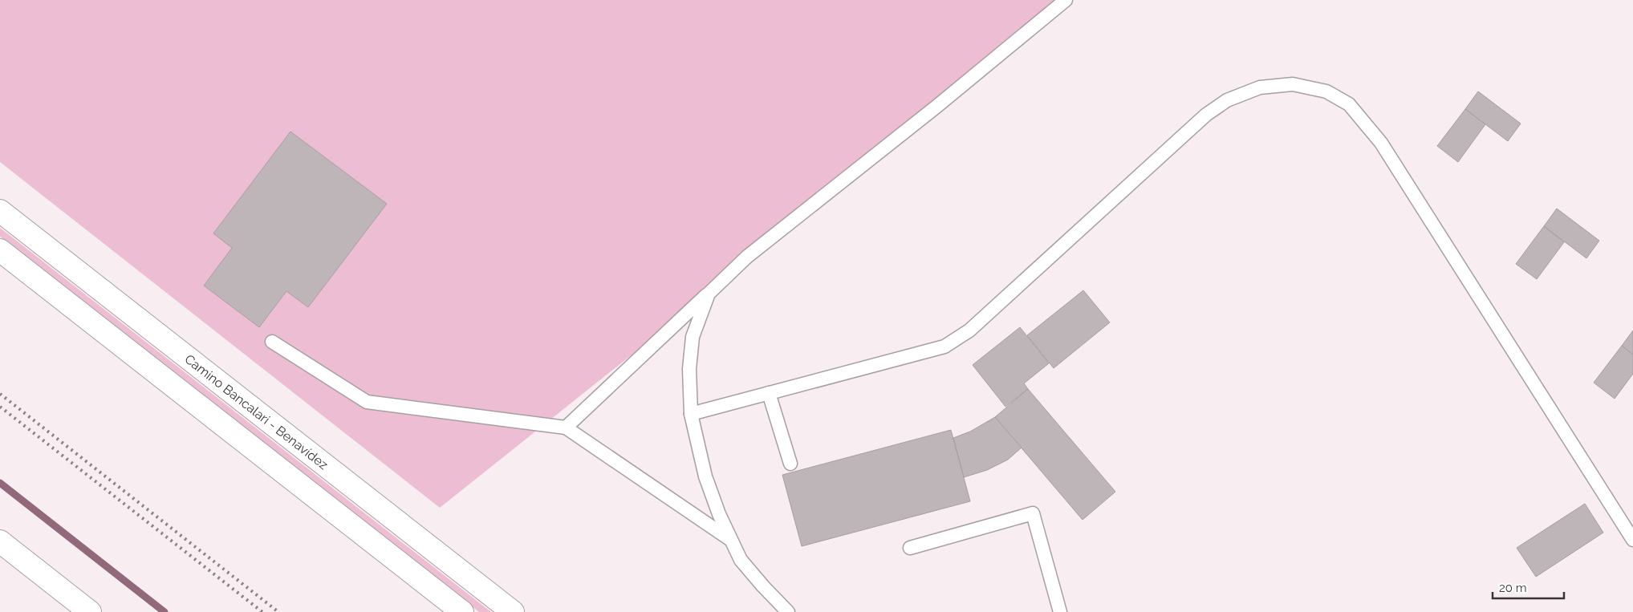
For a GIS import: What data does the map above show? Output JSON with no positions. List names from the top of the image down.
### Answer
{
  "streets": {
    "main road": ["Camino Bancalari - Benavídez"]
  },
  "scale_bar": "20 m"
}
